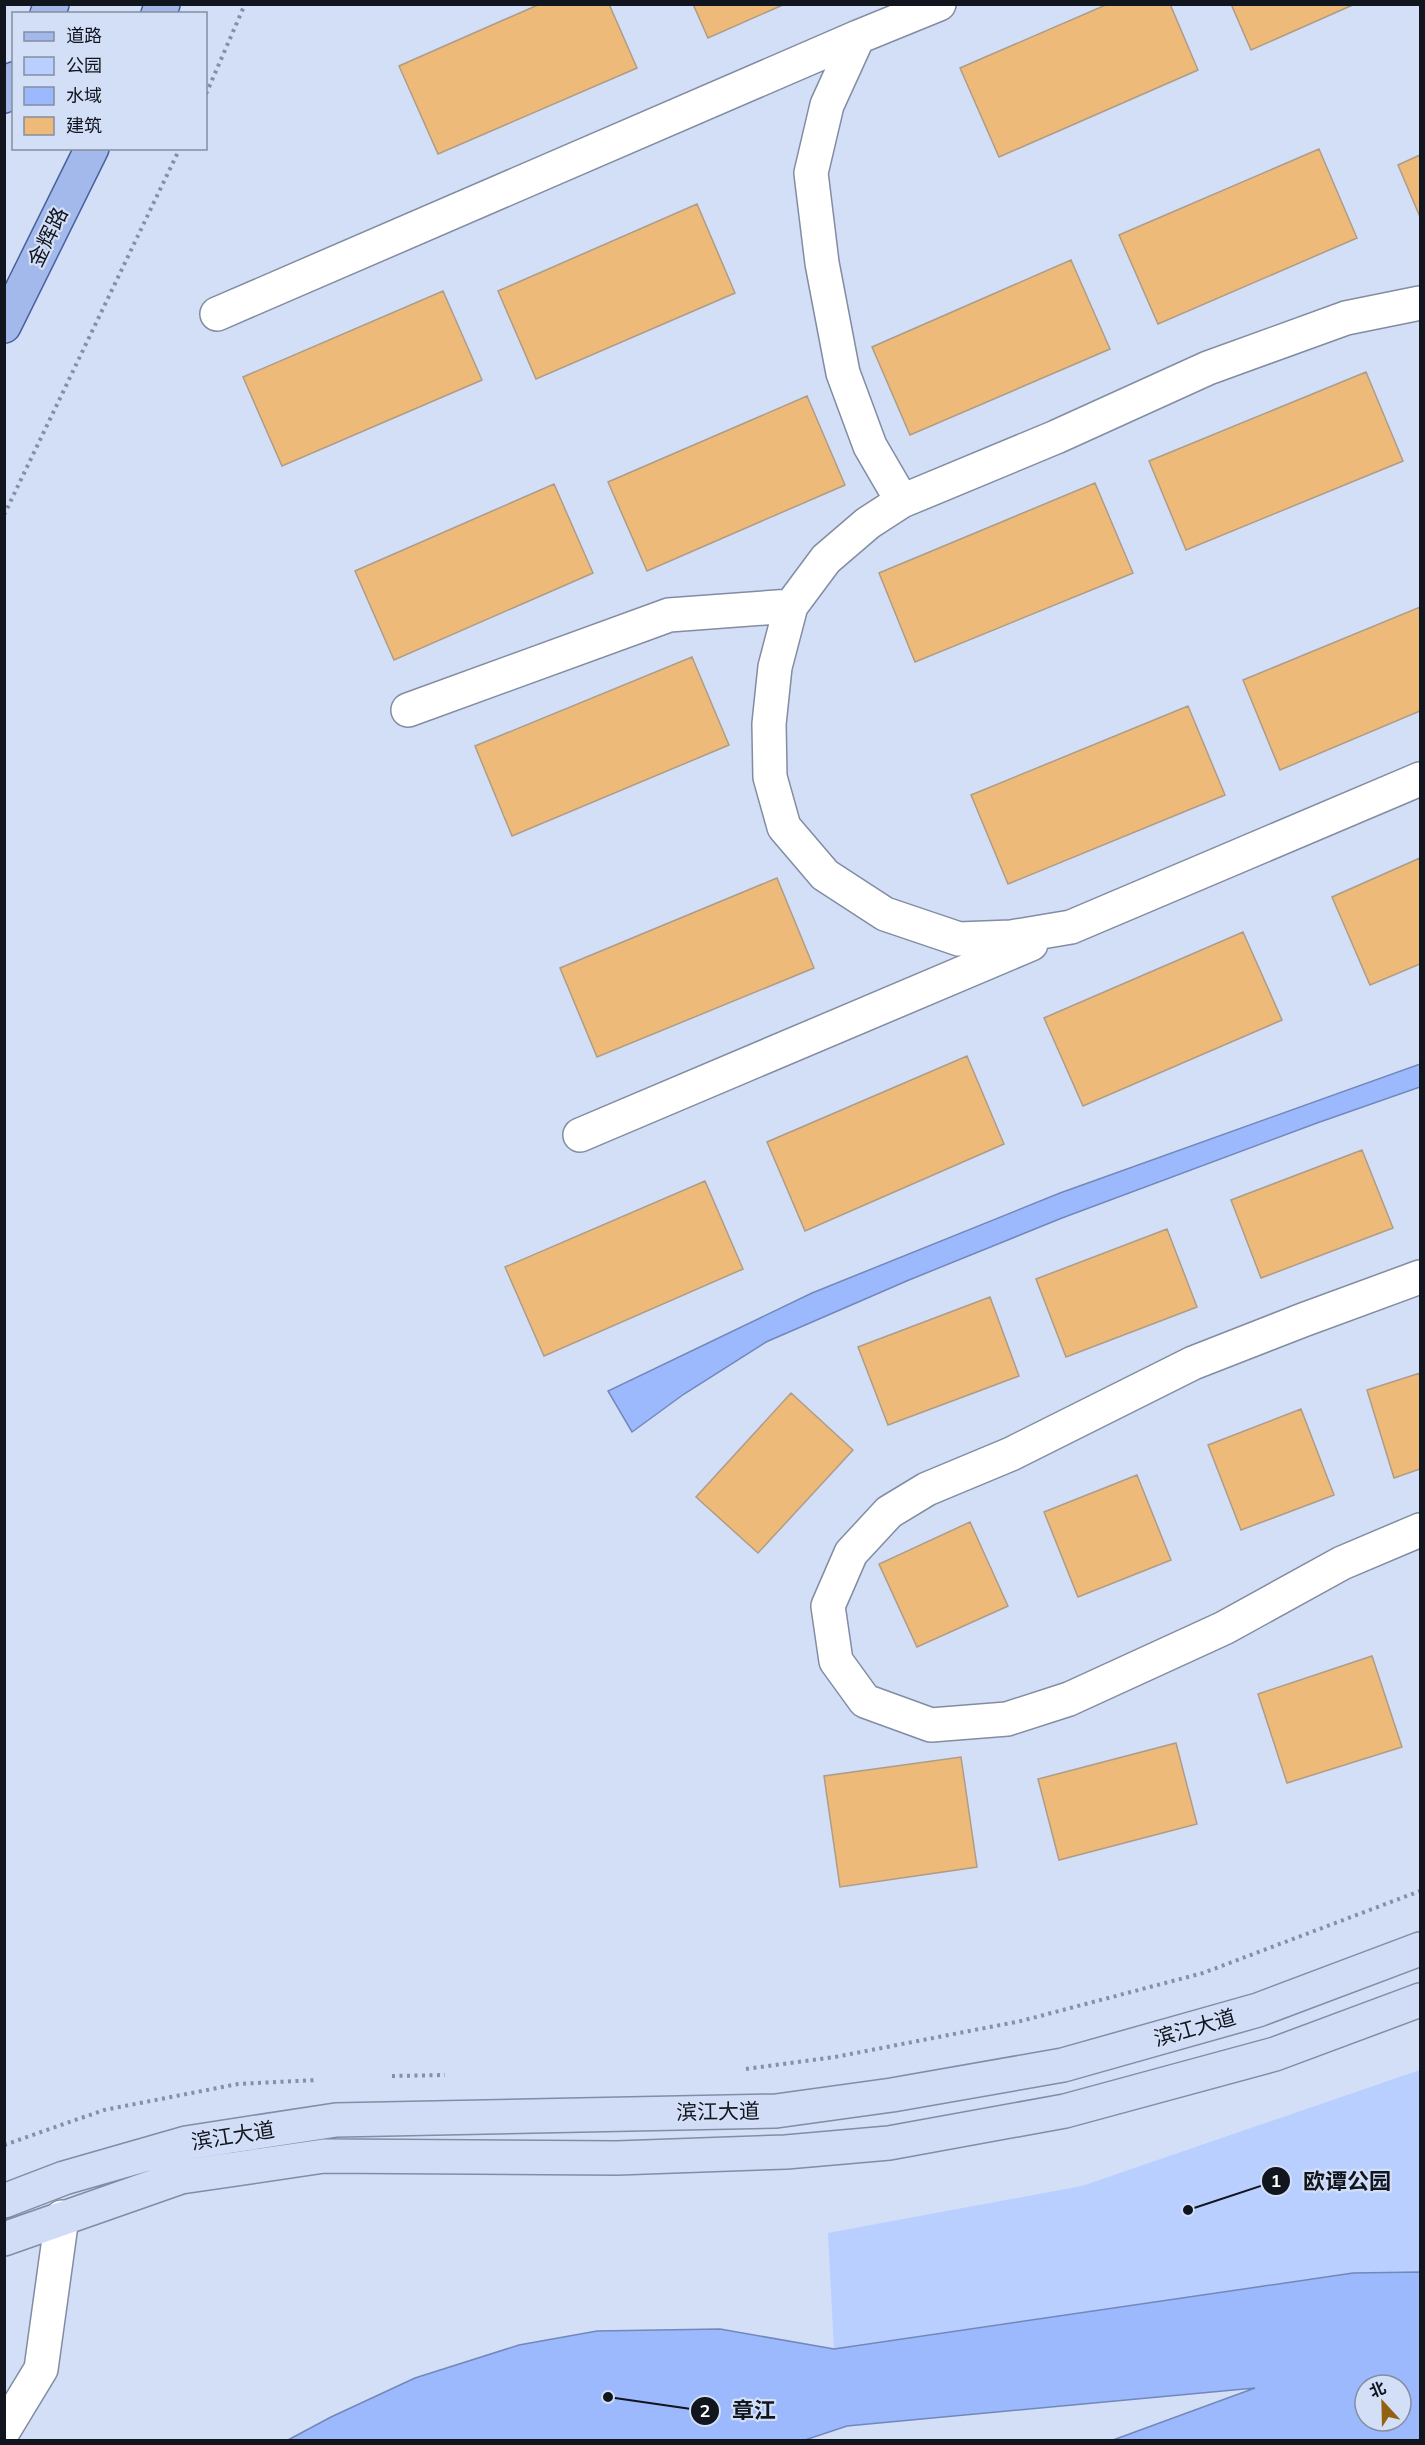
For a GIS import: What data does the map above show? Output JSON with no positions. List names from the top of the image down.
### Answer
{
  "streets": {
    "main road": ["金辉路", "滨江大道"]
  },
  "places": ["欧谭公园", "章江"],
  "legend": [
    "道路",
    "公园",
    "水域",
    "建筑"
  ],
  "north": "top"
}
